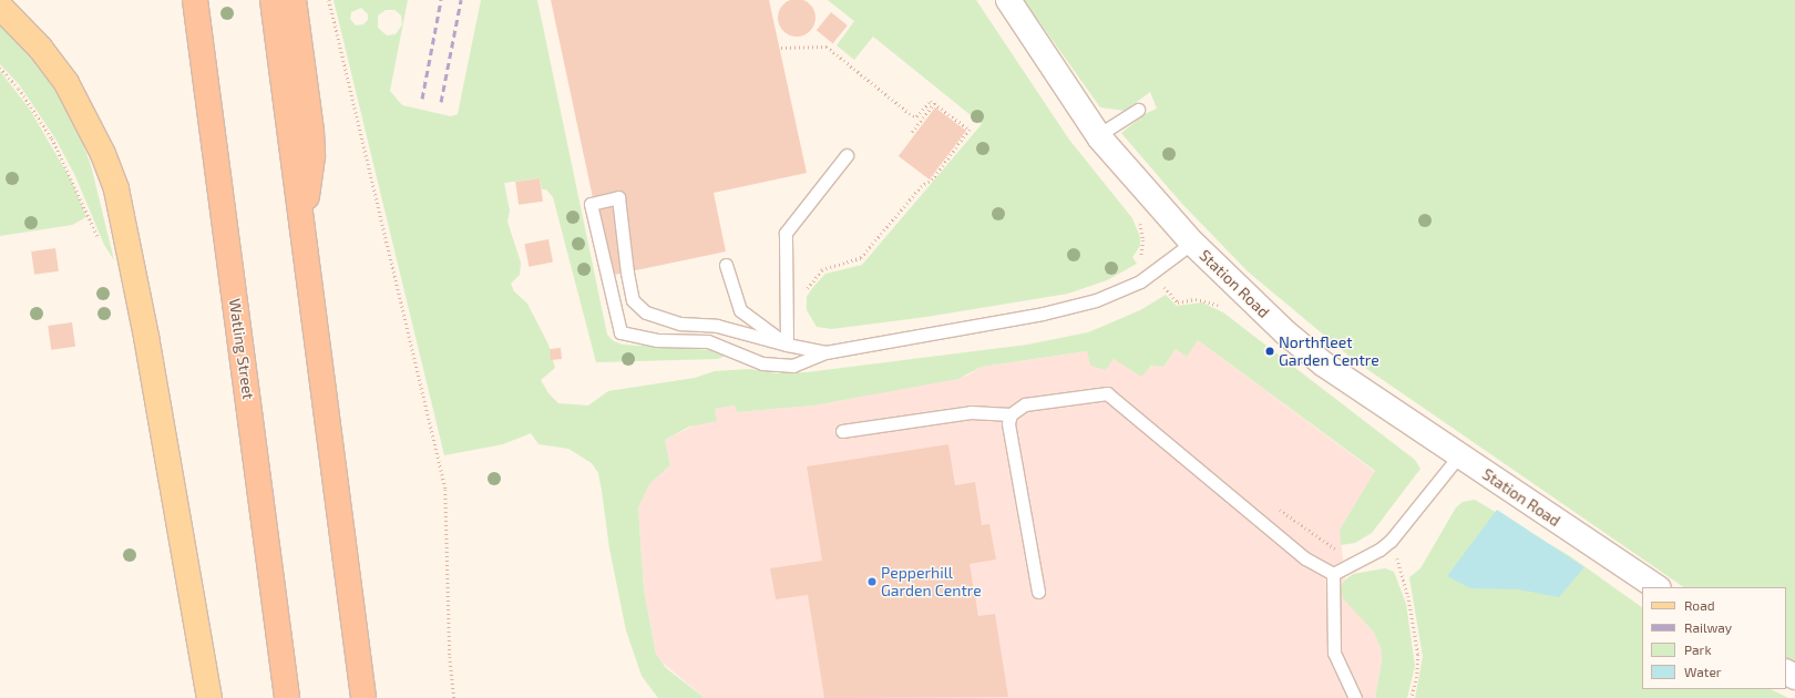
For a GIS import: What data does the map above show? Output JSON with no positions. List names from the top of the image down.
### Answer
{
  "streets": {
    "highway": ["Watling Street"],
    "main road": ["Station Road"]
  },
  "places": ["Northfleet Garden Centre", "Pepperhill Garden Centre"],
  "legend": [
    "Road",
    "Railway",
    "Park",
    "Water"
  ]
}
